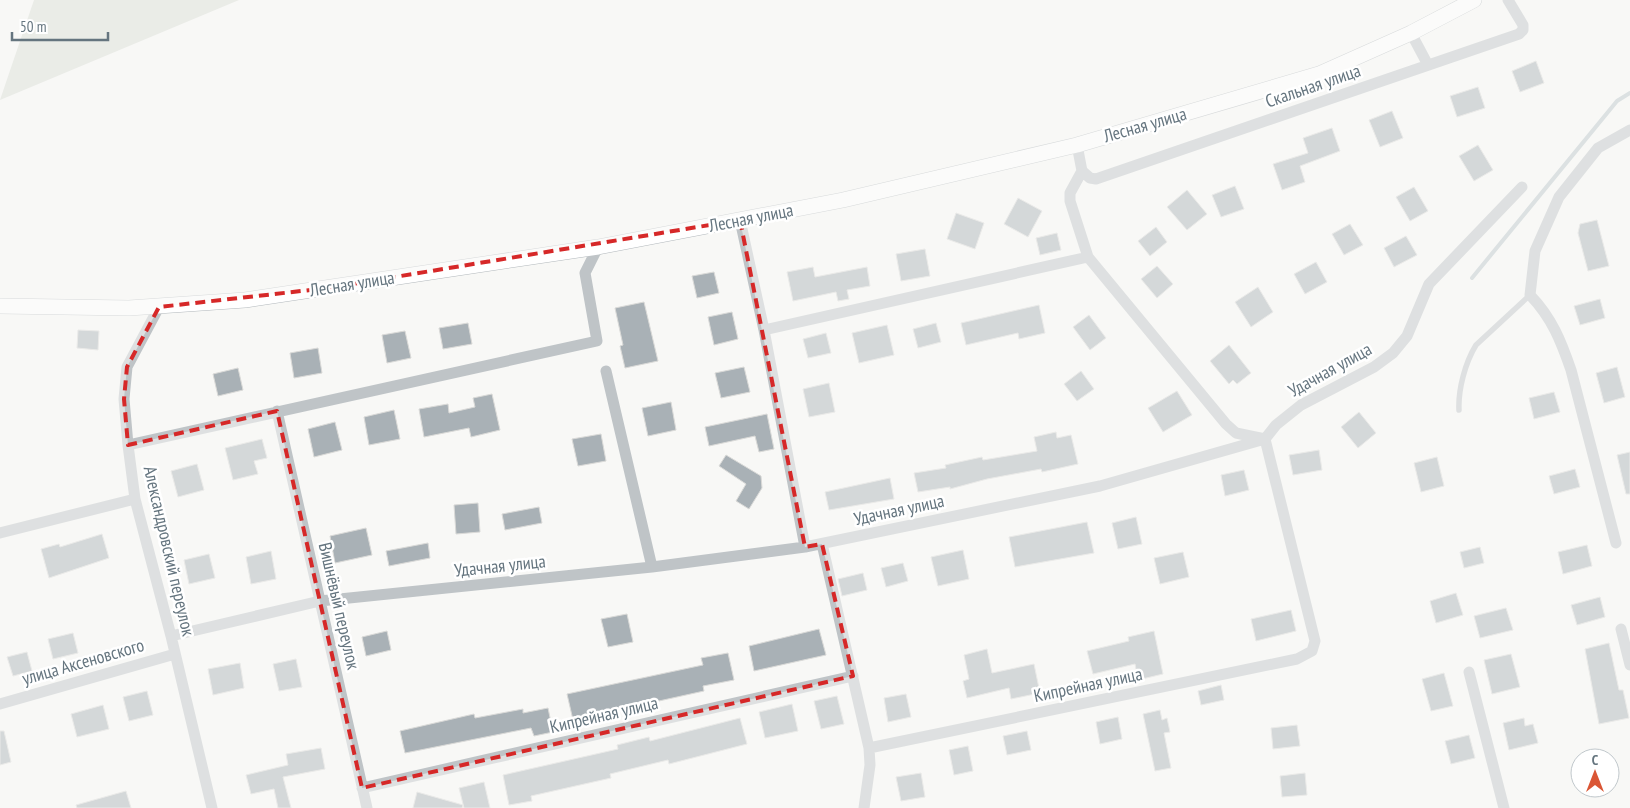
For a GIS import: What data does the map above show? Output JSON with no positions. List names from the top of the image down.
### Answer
{
  "streets": {
    "main road": ["Лесная улица"],
    "street": [
      "Скальная улица",
      "Удачная улица",
      "Александровский переулок",
      "Вишнёвый переулок",
      "улица Аксеновского",
      "Кипрейная улица"
    ]
  },
  "crossings": [
    ["Лесная улица", "Александровский переулок"],
    ["Удачная улица", "Александровский переулок"],
    ["Удачная улица", "Вишнёвый переулок"],
    ["Удачная улица", "Кипрейная улица"],
    ["Александровский переулок", "улица Аксеновского"],
    ["Вишнёвый переулок", "Кипрейная улица"]
  ],
  "scale_bar": "50 m",
  "north": "top"
}
